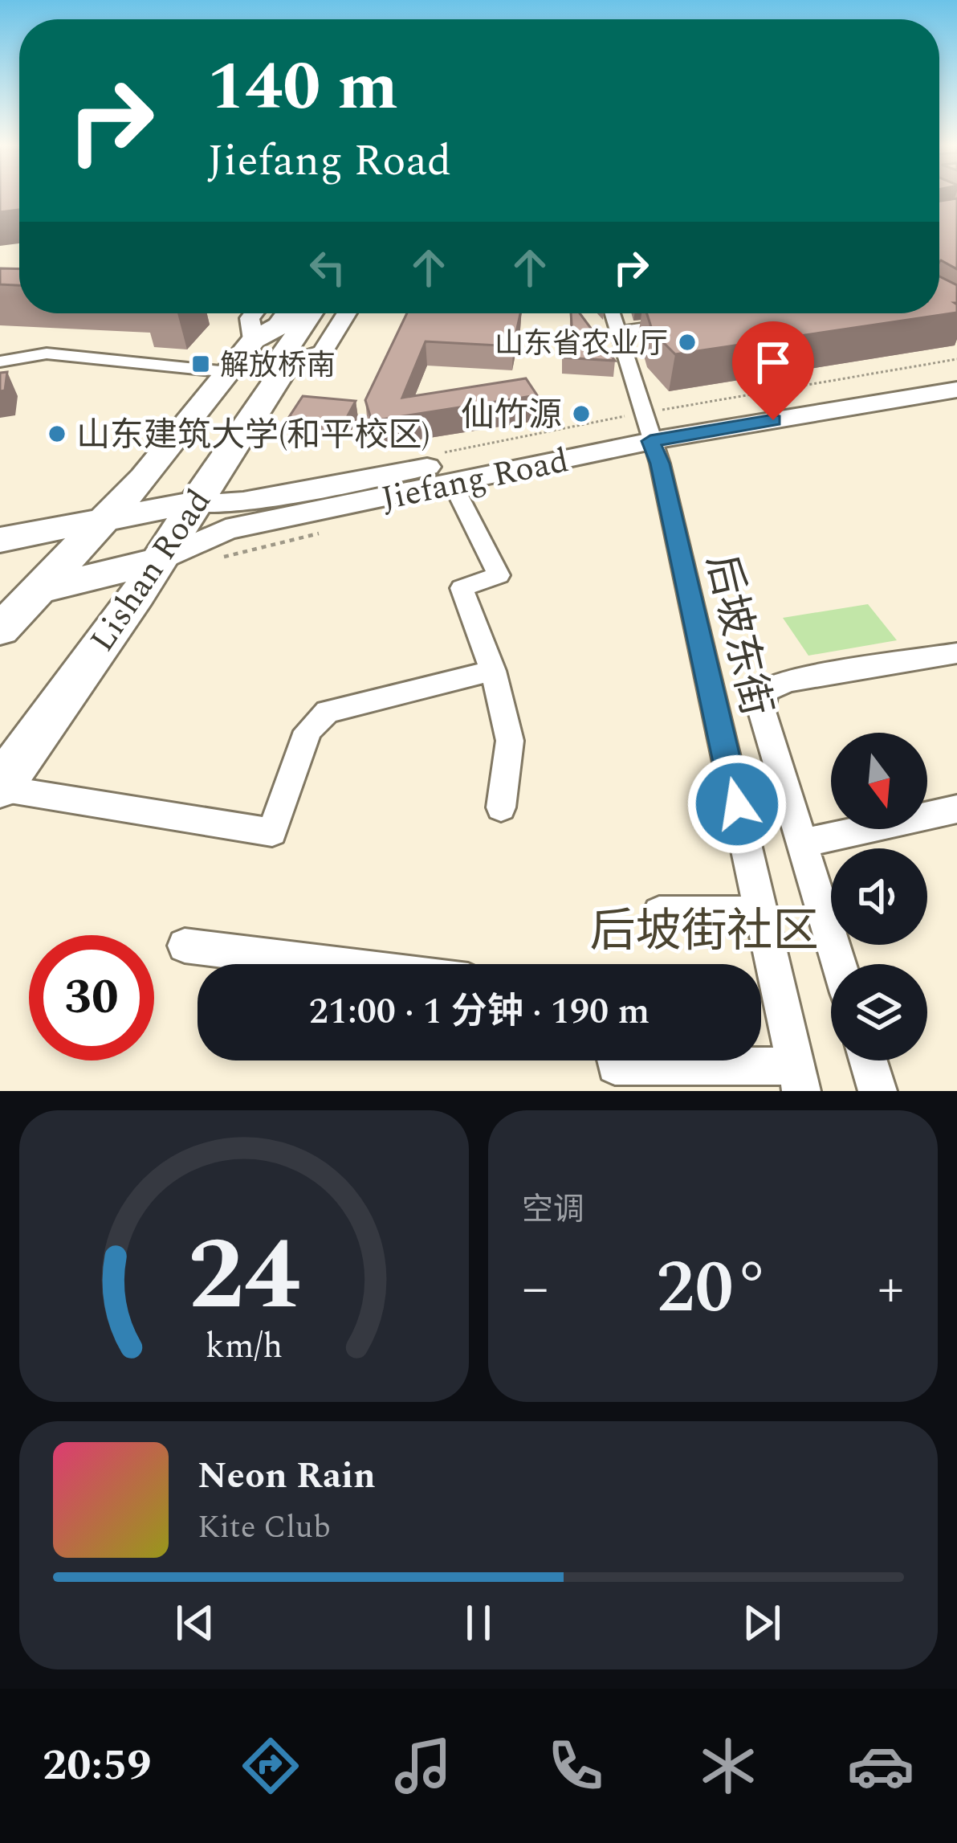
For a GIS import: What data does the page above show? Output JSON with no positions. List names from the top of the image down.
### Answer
{
  "streets": {
    "main road": ["Jiefang Road", "Lishan Road"],
    "street": ["后坡东街"]
  },
  "crossings": [
    ["Jiefang Road", "Lishan Road"],
    ["Jiefang Road", "后坡东街"]
  ],
  "districts": ["后坡街社区"],
  "places": {
    "other": ["山东省农业厅", "仙竹源", "山东建筑大学(和平校区)"],
    "transit": ["解放桥南"]
  },
  "north": "bottom",
  "page": {
    "turn": ["140 m", "Jiefang Road"],
    "limit": "30",
    "trip": "21:00 · 1 分钟 · 190 m",
    "tile": "空调",
    "heat": ["−", "20°", "+"],
    "song": ["Neon Rain", "Kite Club"],
    "tabs": "20:59",
    "gauge": ["24", "km/h"]
  }
}
